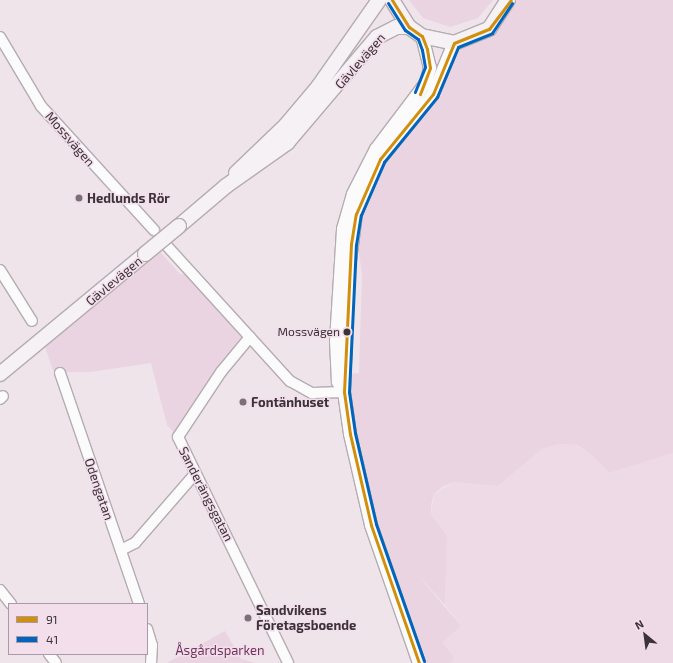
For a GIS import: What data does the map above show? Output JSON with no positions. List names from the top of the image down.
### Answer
{
  "streets": {
    "main road": ["Gävlevägen"],
    "street": ["Mossvägen", "Odengatan", "Sanderängsgatan"]
  },
  "parks": ["Åsgårdsparken"],
  "places": [
    "Hedlunds Rör",
    "Mossvägen",
    "Fontänhuset",
    "Sandvikens Företagsboende"
  ],
  "lines": ["transit line 91", "transit line 41"],
  "legend": ["91", "41"],
  "north": "top left"
}
